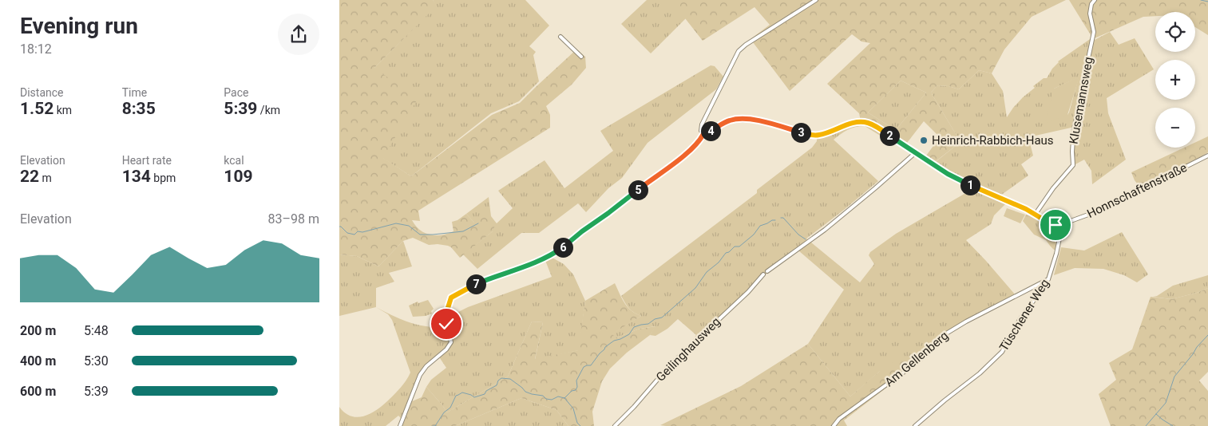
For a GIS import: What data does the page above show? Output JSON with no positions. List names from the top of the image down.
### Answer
{
  "streets": {
    "street": [
      "Klusemannsweg",
      "Honnschaftenstraße",
      "Tüschener Weg",
      "Geilinghausweg",
      "Am Gellenberg"
    ]
  },
  "crossings": [
    ["Honnschaftenstraße", "Tüschener Weg"],
    ["Tüschener Weg", "Am Gellenberg"]
  ],
  "places": ["Heinrich-Rabbich-Haus"],
  "page": {
    "heading": ["Evening run", "18:12"],
    "map_buttons": ["+", "−"],
    "stats": [
      ["Distance", "1.52 km"],
      ["Time", "8:35"],
      ["Pace", "5:39 /km"],
      ["Elevation", "22 m"],
      ["Heart rate", "134 bpm"],
      ["kcal", "109"]
    ],
    "pins": [
      "4",
      "3",
      "2",
      "1",
      "5",
      "6",
      "7"
    ],
    "chart": ["Elevation", "83–98 m"],
    "list": [
      {
        "name": "200 m",
        "note": "5:48"
      },
      {
        "name": "400 m",
        "note": "5:30"
      },
      {
        "name": "600 m",
        "note": "5:39"
      }
    ]
  }
}
